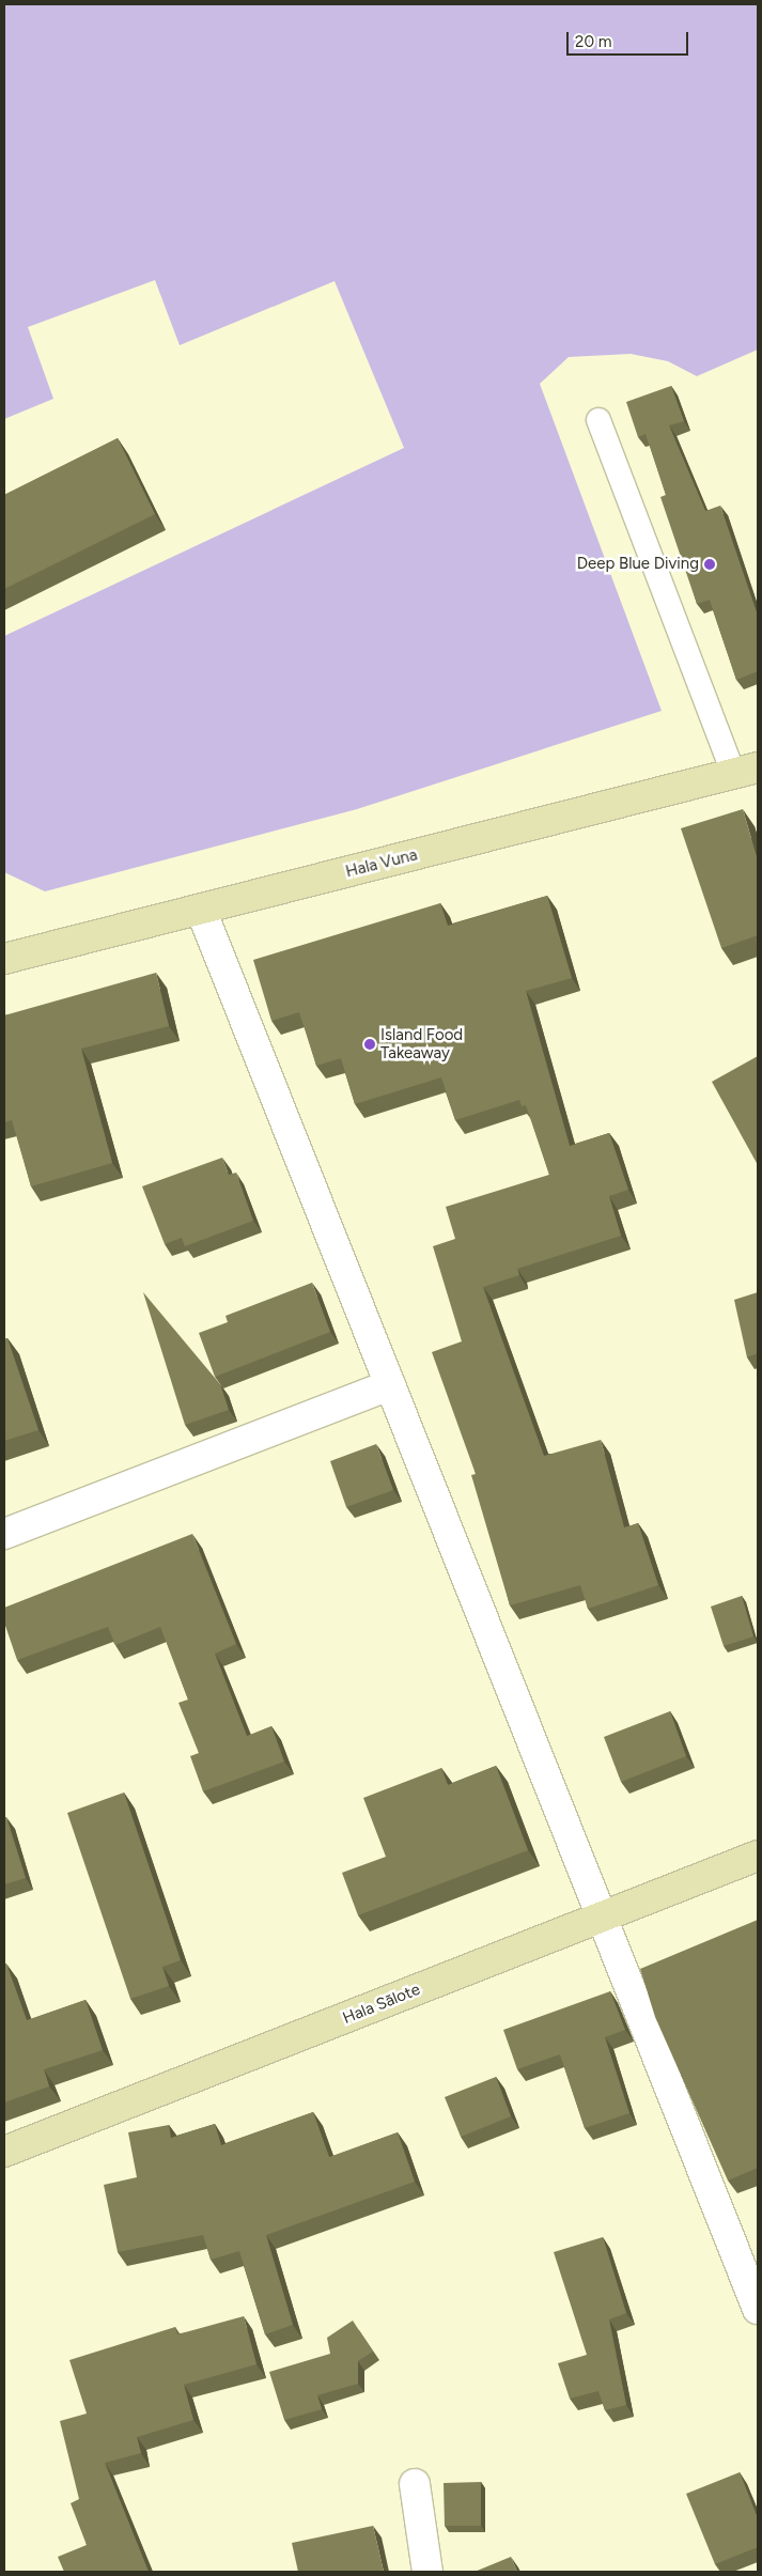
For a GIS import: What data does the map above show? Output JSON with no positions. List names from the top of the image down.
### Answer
{
  "streets": {
    "main road": ["Hala Vuna", "Hala Sālote"]
  },
  "places": ["Deep Blue Diving", "Island Food Takeaway"],
  "scale_bar": "20 m"
}
